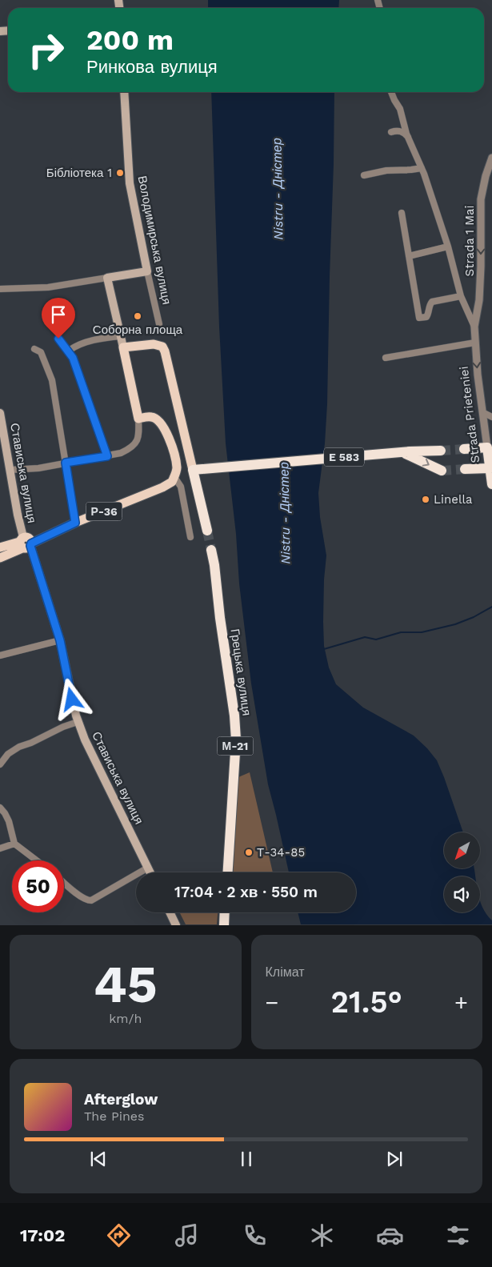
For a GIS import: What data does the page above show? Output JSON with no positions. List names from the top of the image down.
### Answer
{
  "streets": {
    "highway": [
      "Strada Prieteniei",
      "E 583",
      "Грецька вулиця",
      "М-21"
    ],
    "main road": ["Володимирська вулиця", "Стависька вулиця", "Р-36"],
    "street": ["Strada 1 Mai"]
  },
  "crossings": [
    ["Strada 1 Mai", "Strada Prieteniei"],
    ["Стависька вулиця", "Р-36"]
  ],
  "one_way": ["Strada 1 Mai"],
  "water": ["Nistru - Дністер"],
  "places": [
    "Бібліотека 1",
    "Соборна площа",
    "Linella",
    "Т-34-85"
  ],
  "north": "bottom left",
  "page": {
    "turn": ["200 m", "Ринкова вулиця"],
    "limit": "50",
    "trip": "17:04 · 2 хв · 550 m",
    "tile": [
      ["45", "km/h"],
      "Клімат"
    ],
    "heat": ["−", "21.5°", "+"],
    "song": ["Afterglow", "The Pines"],
    "tabs": "17:02"
  }
}
